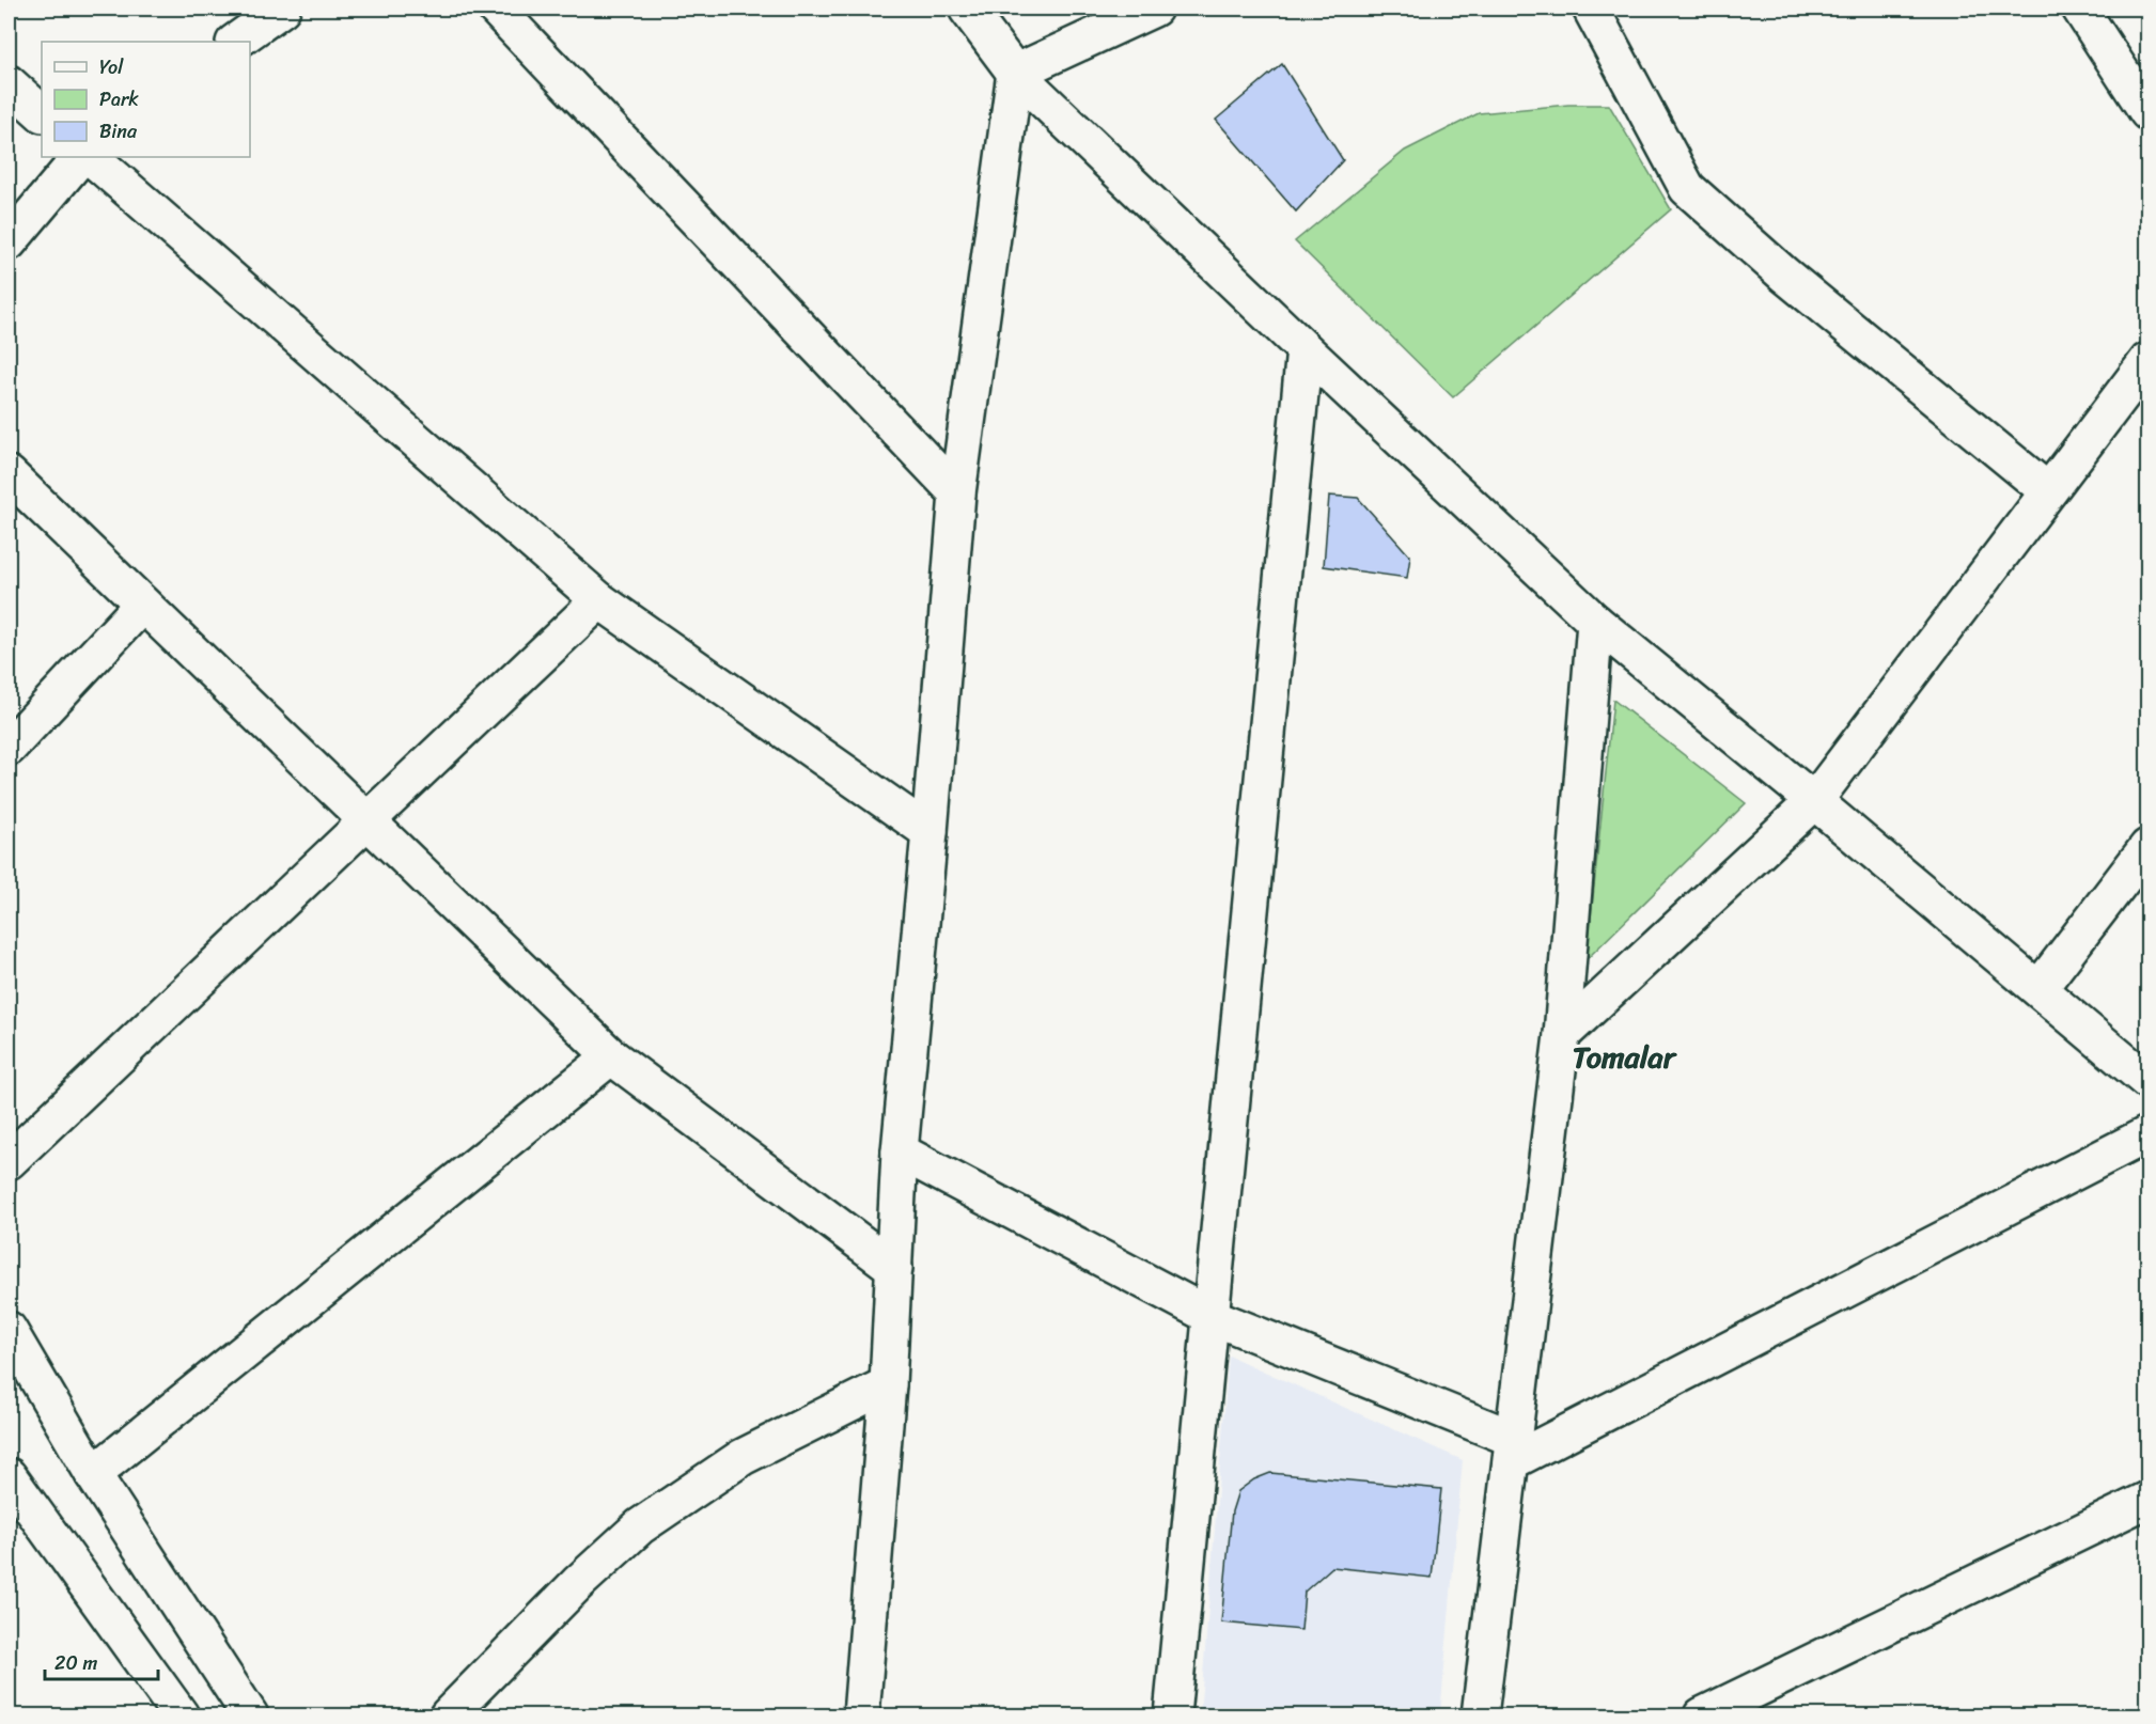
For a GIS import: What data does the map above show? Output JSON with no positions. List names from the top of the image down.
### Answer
{
  "districts": ["Tomalar"],
  "legend": ["Yol", "Park", "Bina"],
  "scale_bar": "20 m"
}
